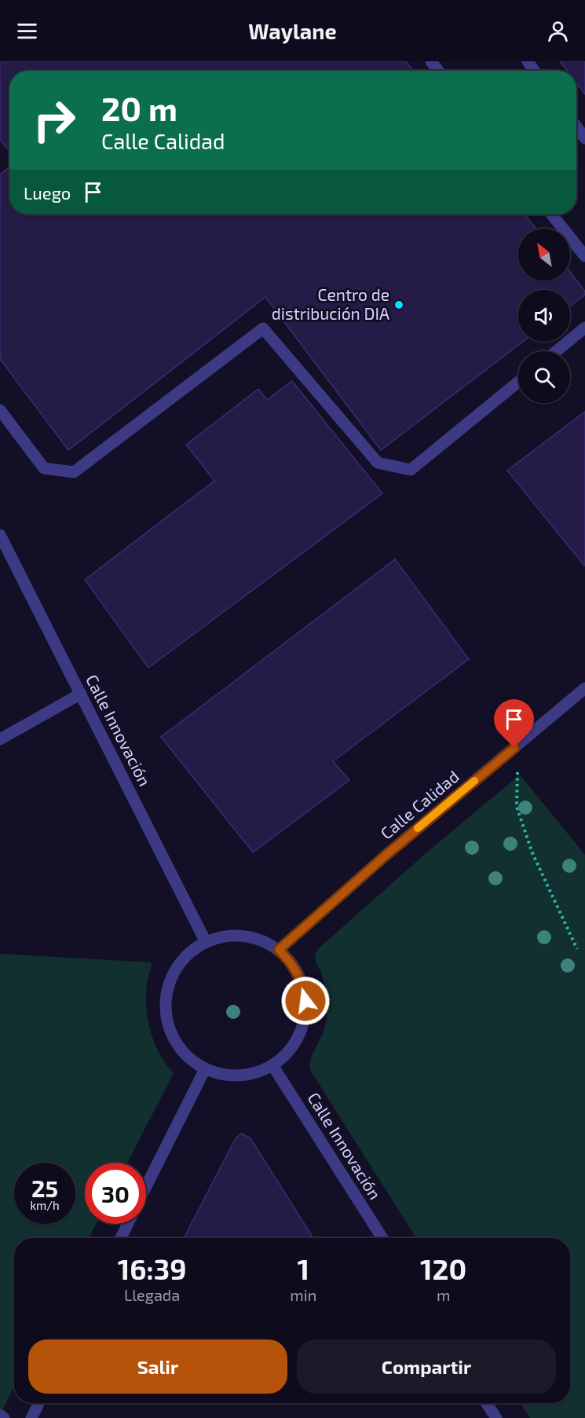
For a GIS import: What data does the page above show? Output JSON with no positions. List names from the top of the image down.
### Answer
{
  "streets": {
    "street": ["Calle Innovación", "Calle Calidad"]
  },
  "crossings": [
    ["Calle Innovación", "Calle Calidad"]
  ],
  "places": ["Centro de distribución DIA"],
  "north": "top left",
  "page": {
    "header": "Waylane",
    "turn": ["20 m", "Calle Calidad"],
    "then": "Luego",
    "speed": "25 km/h",
    "limit": "30",
    "eta": [
      "16:39",
      "Llegada",
      "1",
      "min",
      "120",
      "m"
    ],
    "buttons": ["Salir", "Compartir"]
  }
}
